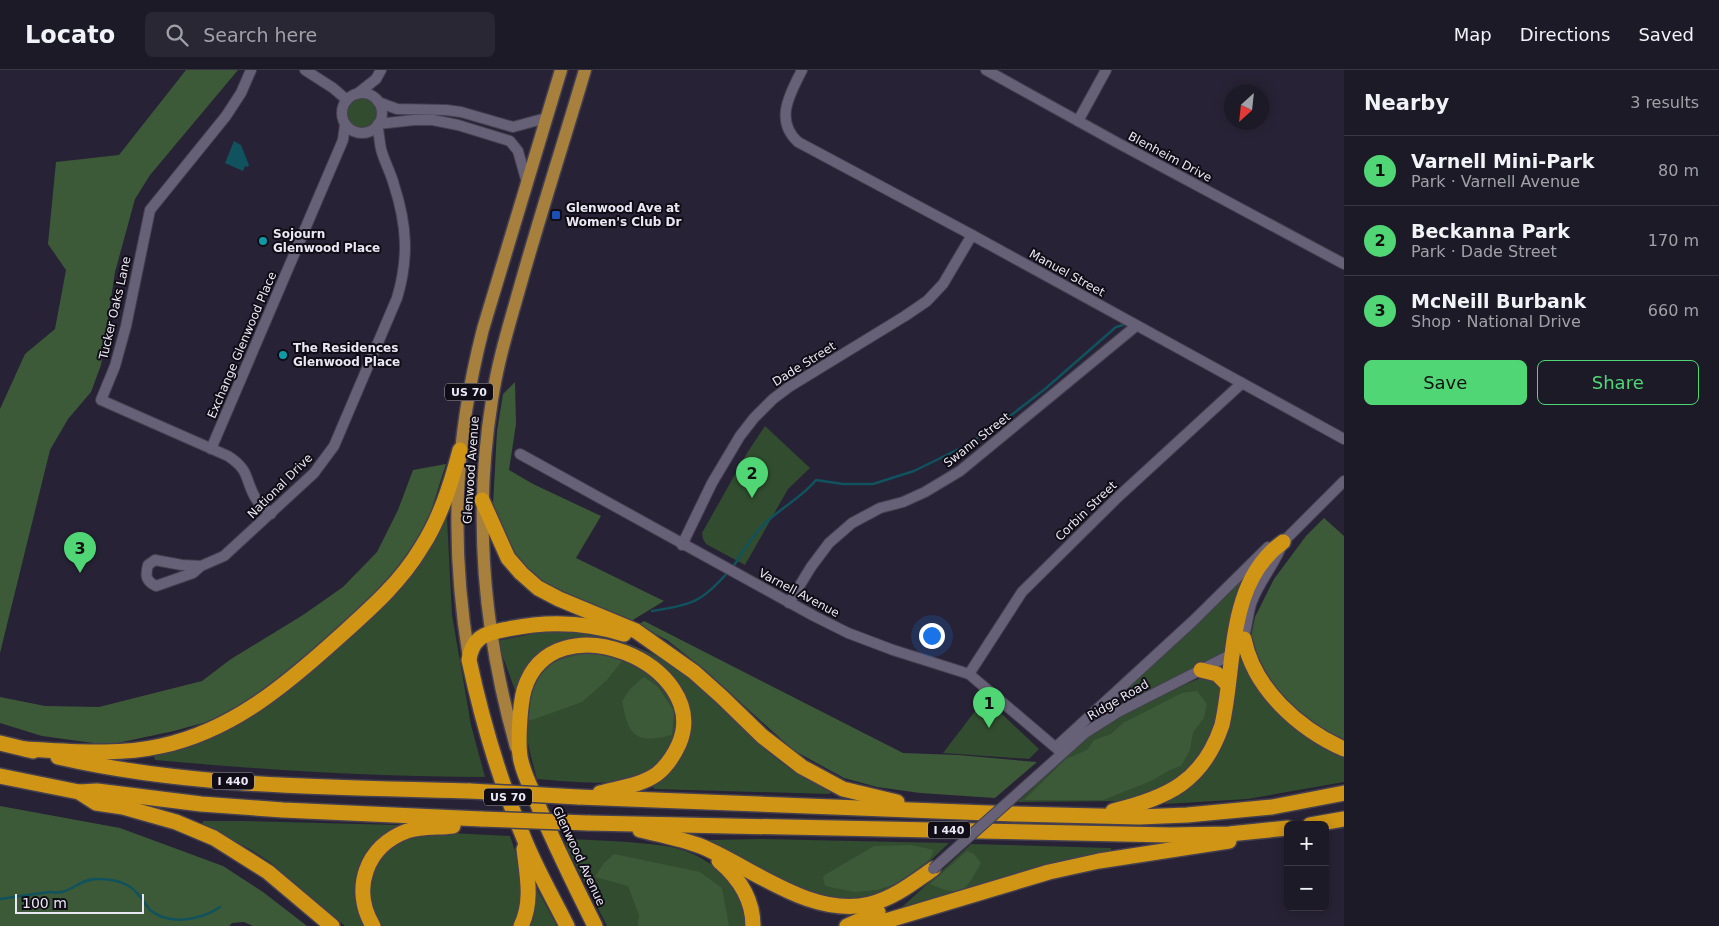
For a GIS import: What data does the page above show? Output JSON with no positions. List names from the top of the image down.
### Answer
{
  "streets": {
    "highway": ["US 70", "Glenwood Avenue", "I 440"],
    "street": [
      "Blenheim Drive",
      "Manuel Street",
      "Tucker Oaks Lane",
      "Exchange Glenwood Place",
      "Dade Street",
      "Swann Street",
      "National Drive",
      "Corbin Street",
      "Varnell Avenue",
      "Ridge Road"
    ]
  },
  "crossings": [
    ["Manuel Street", "Dade Street"],
    ["Manuel Street", "Swann Street"],
    ["Manuel Street", "Corbin Street"],
    ["Tucker Oaks Lane", "Exchange Glenwood Place"],
    ["Tucker Oaks Lane", "National Drive"],
    ["Exchange Glenwood Place", "National Drive"],
    ["Dade Street", "Varnell Avenue"],
    ["Swann Street", "Varnell Avenue"],
    ["Corbin Street", "Varnell Avenue"],
    ["Varnell Avenue", "Ridge Road"]
  ],
  "places": {
    "transit": ["Glenwood Ave at Women's Club Dr"],
    "other": ["Sojourn Glenwood Place", "The Residences Glenwood Place"]
  },
  "scale_bar": "100 m",
  "north": "bottom left",
  "page": {
    "header": "Locato",
    "search": "Search here",
    "nav": ["Map", "Directions", "Saved"],
    "heading": ["Nearby", "3 results"],
    "list": [
      {
        "mark": "1",
        "name": "Varnell Mini-Park",
        "note": "Park · Varnell Avenue",
        "value": "80 m"
      },
      {
        "mark": "2",
        "name": "Beckanna Park",
        "note": "Park · Dade Street",
        "value": "170 m"
      },
      {
        "mark": "3",
        "name": "McNeill Burbank",
        "note": "Shop · National Drive",
        "value": "660 m"
      }
    ],
    "buttons": ["Save", "Share"],
    "pins": ["2", "3", "1"],
    "map_buttons": ["+", "−"],
    "scale": "100 m"
  }
}
